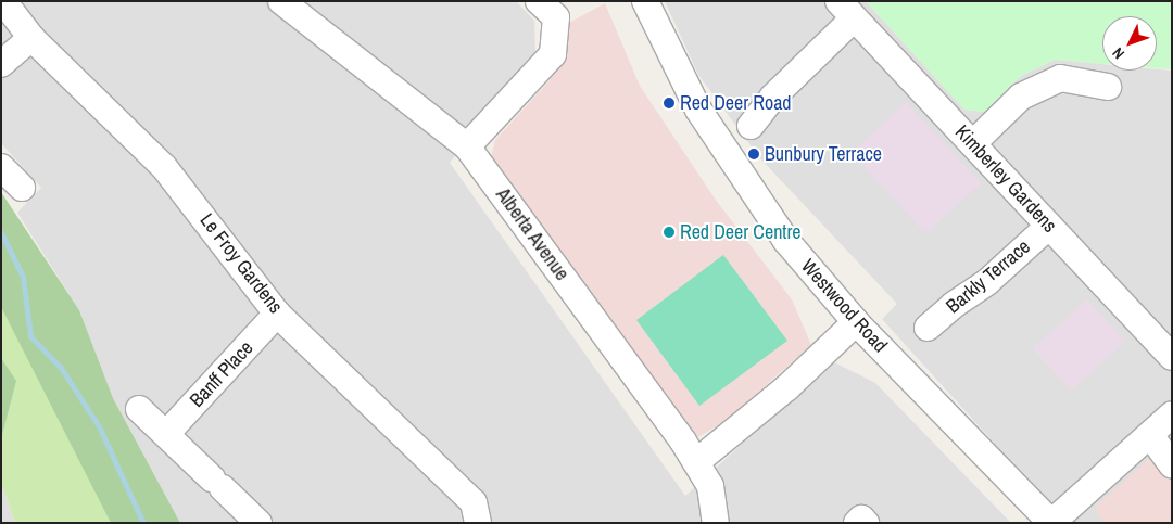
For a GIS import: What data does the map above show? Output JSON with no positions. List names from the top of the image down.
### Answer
{
  "streets": {
    "street": [
      "Kimberley Gardens",
      "Alberta Avenue",
      "Le Froy Gardens",
      "Barkly Terrace",
      "Westwood Road",
      "Banff Place"
    ]
  },
  "crossings": [
    ["Kimberley Gardens", "Barkly Terrace"],
    ["Le Froy Gardens", "Banff Place"]
  ],
  "places": ["Red Deer Road", "Bunbury Terrace", "Red Deer Centre"],
  "north": "bottom left"
}
